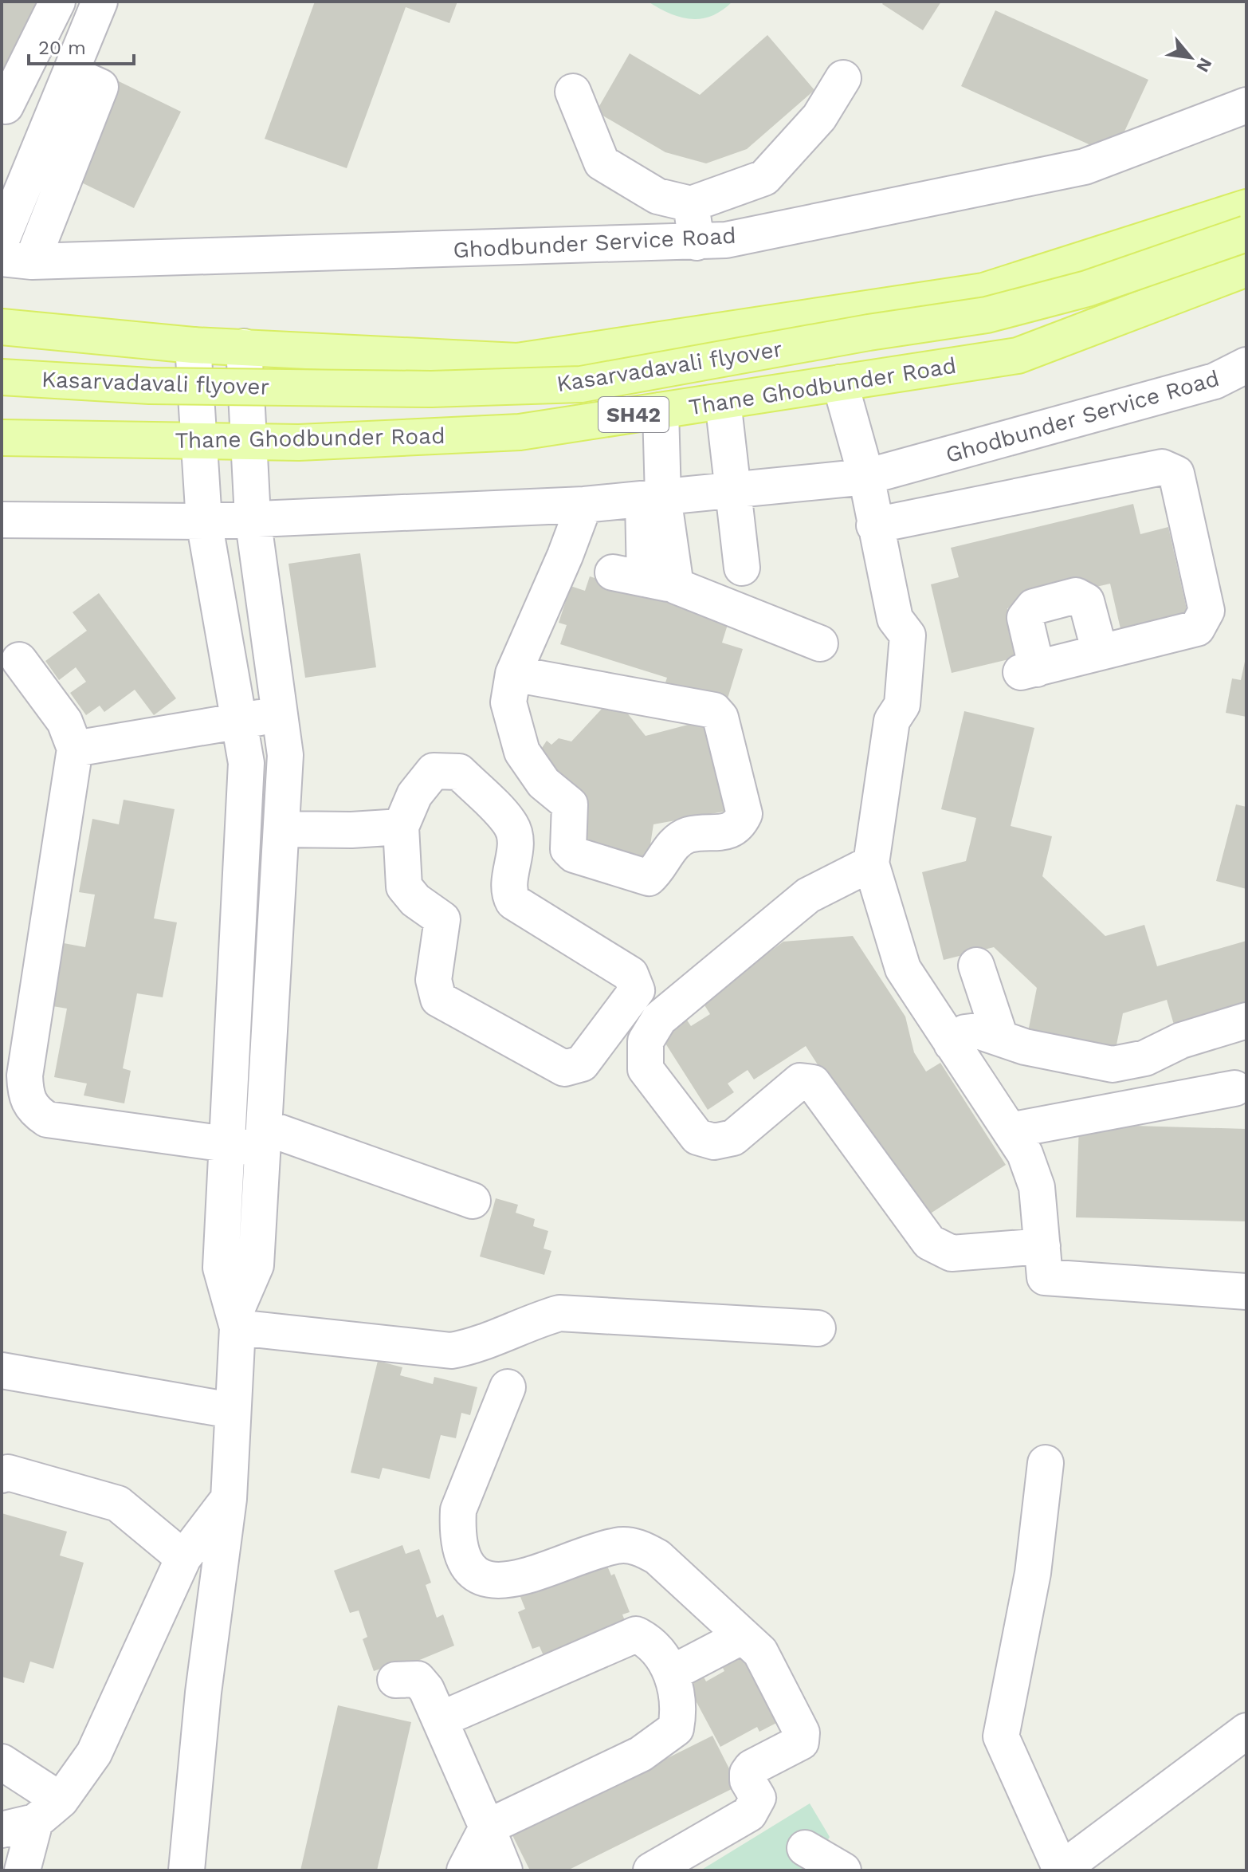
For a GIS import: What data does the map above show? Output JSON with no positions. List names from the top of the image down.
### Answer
{
  "streets": {
    "main road": ["Kasarvadavali flyover", "Thane Ghodbunder Road", "SH42"],
    "street": ["Ghodbunder Service Road"]
  },
  "scale_bar": "20 m",
  "north": "bottom right"
}
